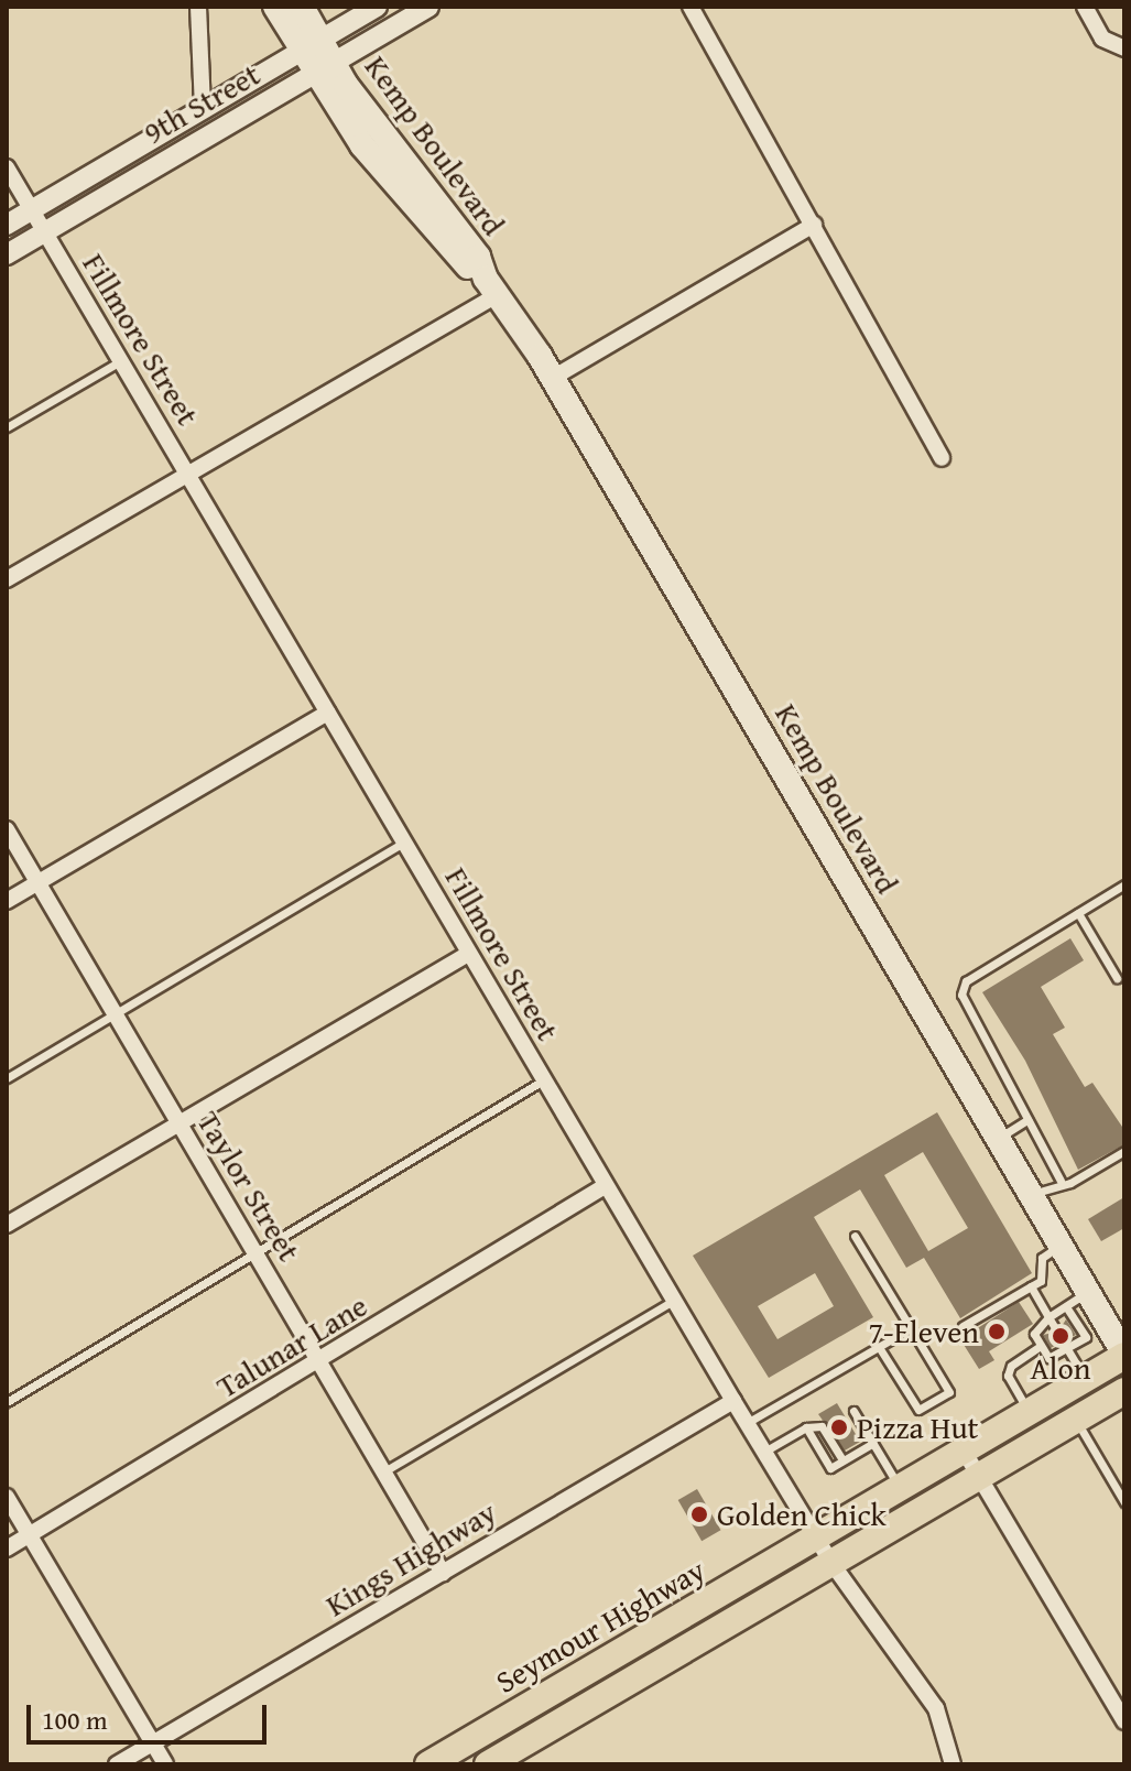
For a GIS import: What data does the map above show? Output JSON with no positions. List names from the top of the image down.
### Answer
{
  "streets": {
    "main road": ["Kemp Boulevard", "Seymour Highway"],
    "street": [
      "9th Street",
      "Fillmore Street",
      "Taylor Street",
      "Talunar Lane",
      "Kings Highway"
    ]
  },
  "crossings": [
    ["9th Street", "Kemp Boulevard"],
    ["9th Street", "Fillmore Street"],
    ["Kemp Boulevard", "Seymour Highway"],
    ["Fillmore Street", "Talunar Lane"],
    ["Fillmore Street", "Kings Highway"],
    ["Fillmore Street", "Seymour Highway"],
    ["Taylor Street", "Talunar Lane"],
    ["Taylor Street", "Kings Highway"]
  ],
  "places": [
    "7-Eleven",
    "Alon",
    "Pizza Hut",
    "Golden Chick"
  ],
  "scale_bar": "100 m"
}
